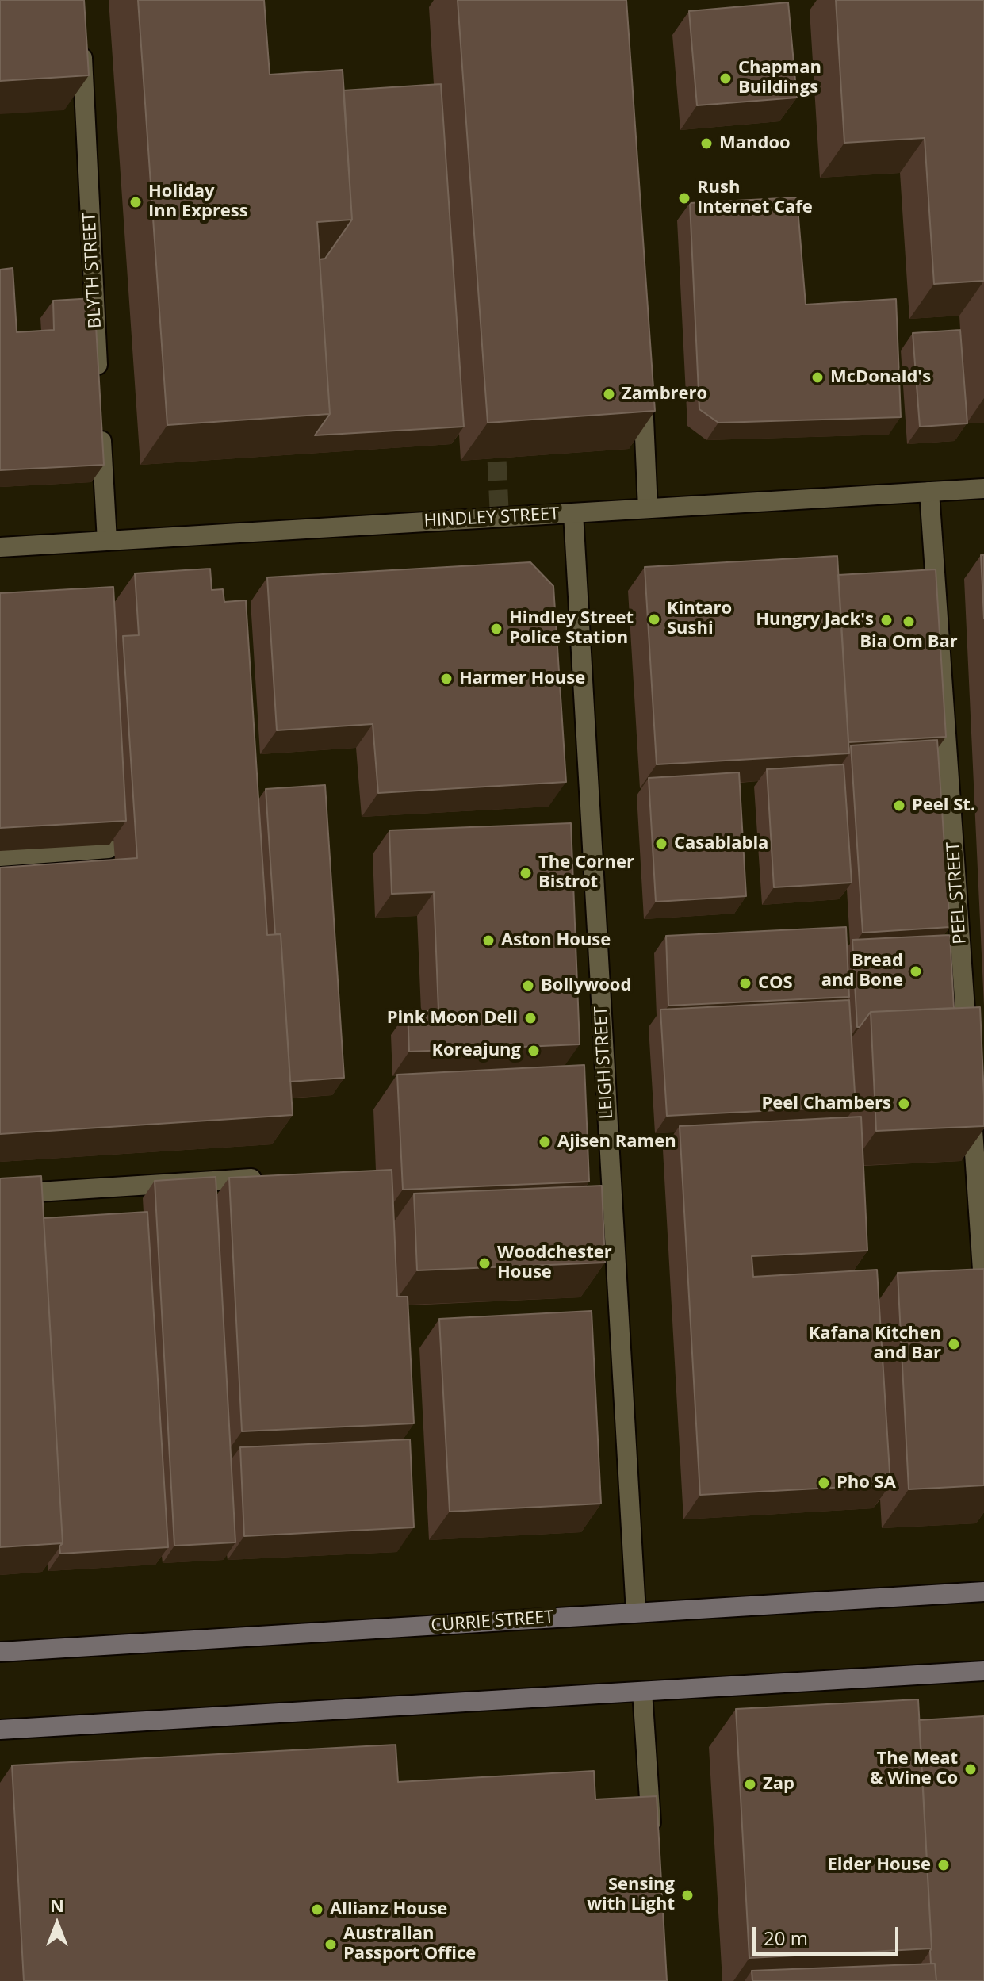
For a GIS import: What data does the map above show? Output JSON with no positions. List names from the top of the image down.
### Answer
{
  "streets": {
    "main road": ["CURRIE STREET"],
    "street": [
      "BLYTH STREET",
      "HINDLEY STREET",
      "PEEL STREET",
      "LEIGH STREET"
    ]
  },
  "crossings": [
    ["HINDLEY STREET", "PEEL STREET"],
    ["HINDLEY STREET", "LEIGH STREET"],
    ["LEIGH STREET", "CURRIE STREET"]
  ],
  "places": [
    "Chapman Buildings",
    "Mandoo",
    "Rush Internet Cafe",
    "Holiday Inn Express",
    "McDonald's",
    "Zambrero",
    "Kintaro Sushi",
    "Hungry Jack's",
    "Bia Om Bar",
    "Hindley Street Police Station",
    "Harmer House",
    "Peel St.",
    "Casablabla",
    "The Corner Bistrot",
    "Aston House",
    "Bread and Bone",
    "COS",
    "Bollywood",
    "Pink Moon Deli",
    "Koreajung",
    "Peel Chambers",
    "Ajisen Ramen",
    "Woodchester House",
    "Kafana Kitchen and Bar",
    "Pho SA",
    "The Meat & Wine Co",
    "Zap",
    "Elder House",
    "Sensing with Light",
    "Allianz House",
    "Australian Passport Office"
  ],
  "scale_bar": "20 m",
  "north": "top"
}
